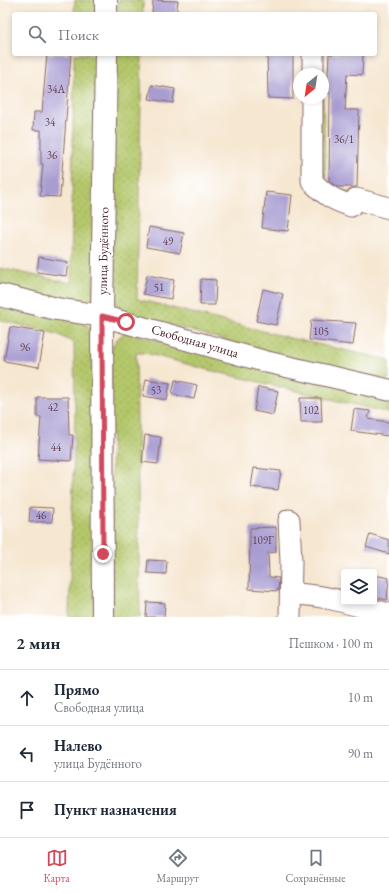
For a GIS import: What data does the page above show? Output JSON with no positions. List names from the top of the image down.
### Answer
{
  "streets": {
    "street": ["улица Будённого", "Свободная улица"]
  },
  "crossings": [
    ["улица Будённого", "Свободная улица"]
  ],
  "house_numbers": [
    "34А",
    "34",
    "36/1",
    "36",
    "49",
    "51",
    "105",
    "96",
    "53",
    "42",
    "102",
    "44",
    "46",
    "109Г"
  ],
  "north": "bottom left",
  "page": {
    "search": "Поиск",
    "heading": ["2 мин", "Пешком · 100 m"],
    "list": [
      ["Прямо", "Свободная улица", "10 m"],
      ["Налево", "улица Будённого", "90 m"],
      "Пункт назначения"
    ],
    "nav": ["Карта", "Маршрут", "Сохранённые"]
  }
}
